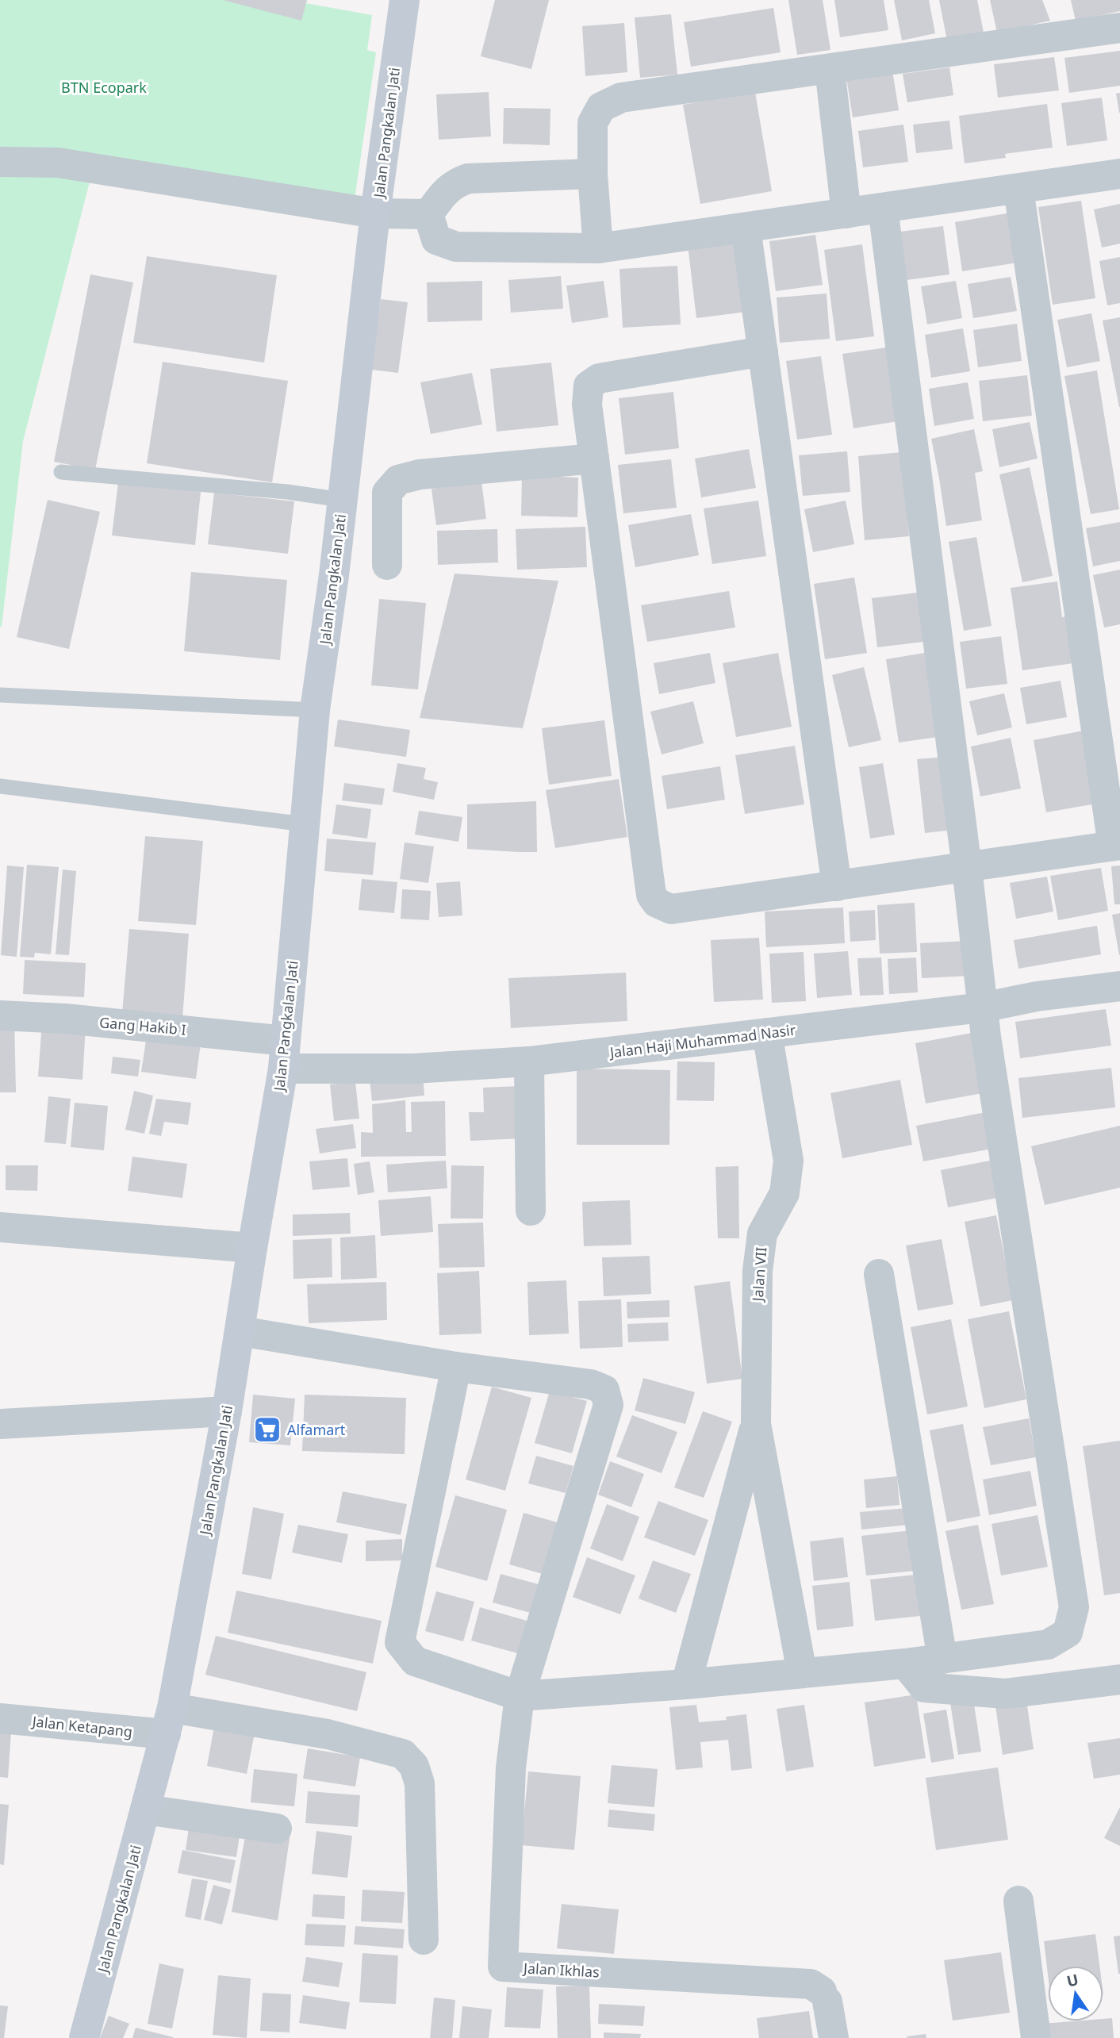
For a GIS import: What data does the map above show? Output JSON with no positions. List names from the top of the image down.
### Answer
{
  "streets": {
    "main road": ["Jalan Pangkalan Jati"],
    "street": [
      "Gang Hakib I",
      "Jalan Haji Muhammad Nasir",
      "Jalan VII",
      "Jalan Ketapang",
      "Jalan Ikhlas"
    ]
  },
  "crossings": [
    ["Jalan Pangkalan Jati", "Gang Hakib I"],
    ["Jalan Pangkalan Jati", "Jalan Haji Muhammad Nasir"],
    ["Jalan Pangkalan Jati", "Jalan Ketapang"],
    ["Gang Hakib I", "Jalan Haji Muhammad Nasir"],
    ["Jalan Haji Muhammad Nasir", "Jalan VII"]
  ],
  "parks": ["BTN Ecopark"],
  "places": {
    "supermarket": ["Alfamart"]
  },
  "north": "top"
}
